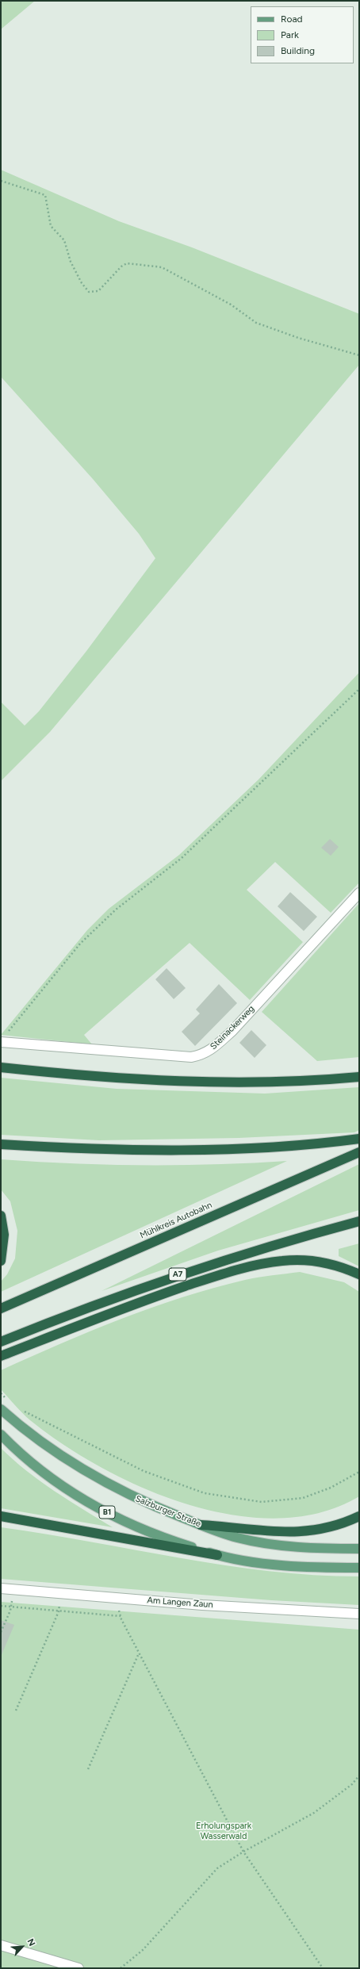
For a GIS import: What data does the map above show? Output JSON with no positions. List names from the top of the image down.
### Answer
{
  "streets": {
    "highway": ["Mühlkreis Autobahn", "A7"],
    "main road": ["Salzburger Straße", "B1"],
    "street": ["Steinackerweg", "Am Langen Zaun"]
  },
  "parks": ["Erholungspark Wasserwald"],
  "legend": ["Road", "Park", "Building"],
  "north": "top right"
}
